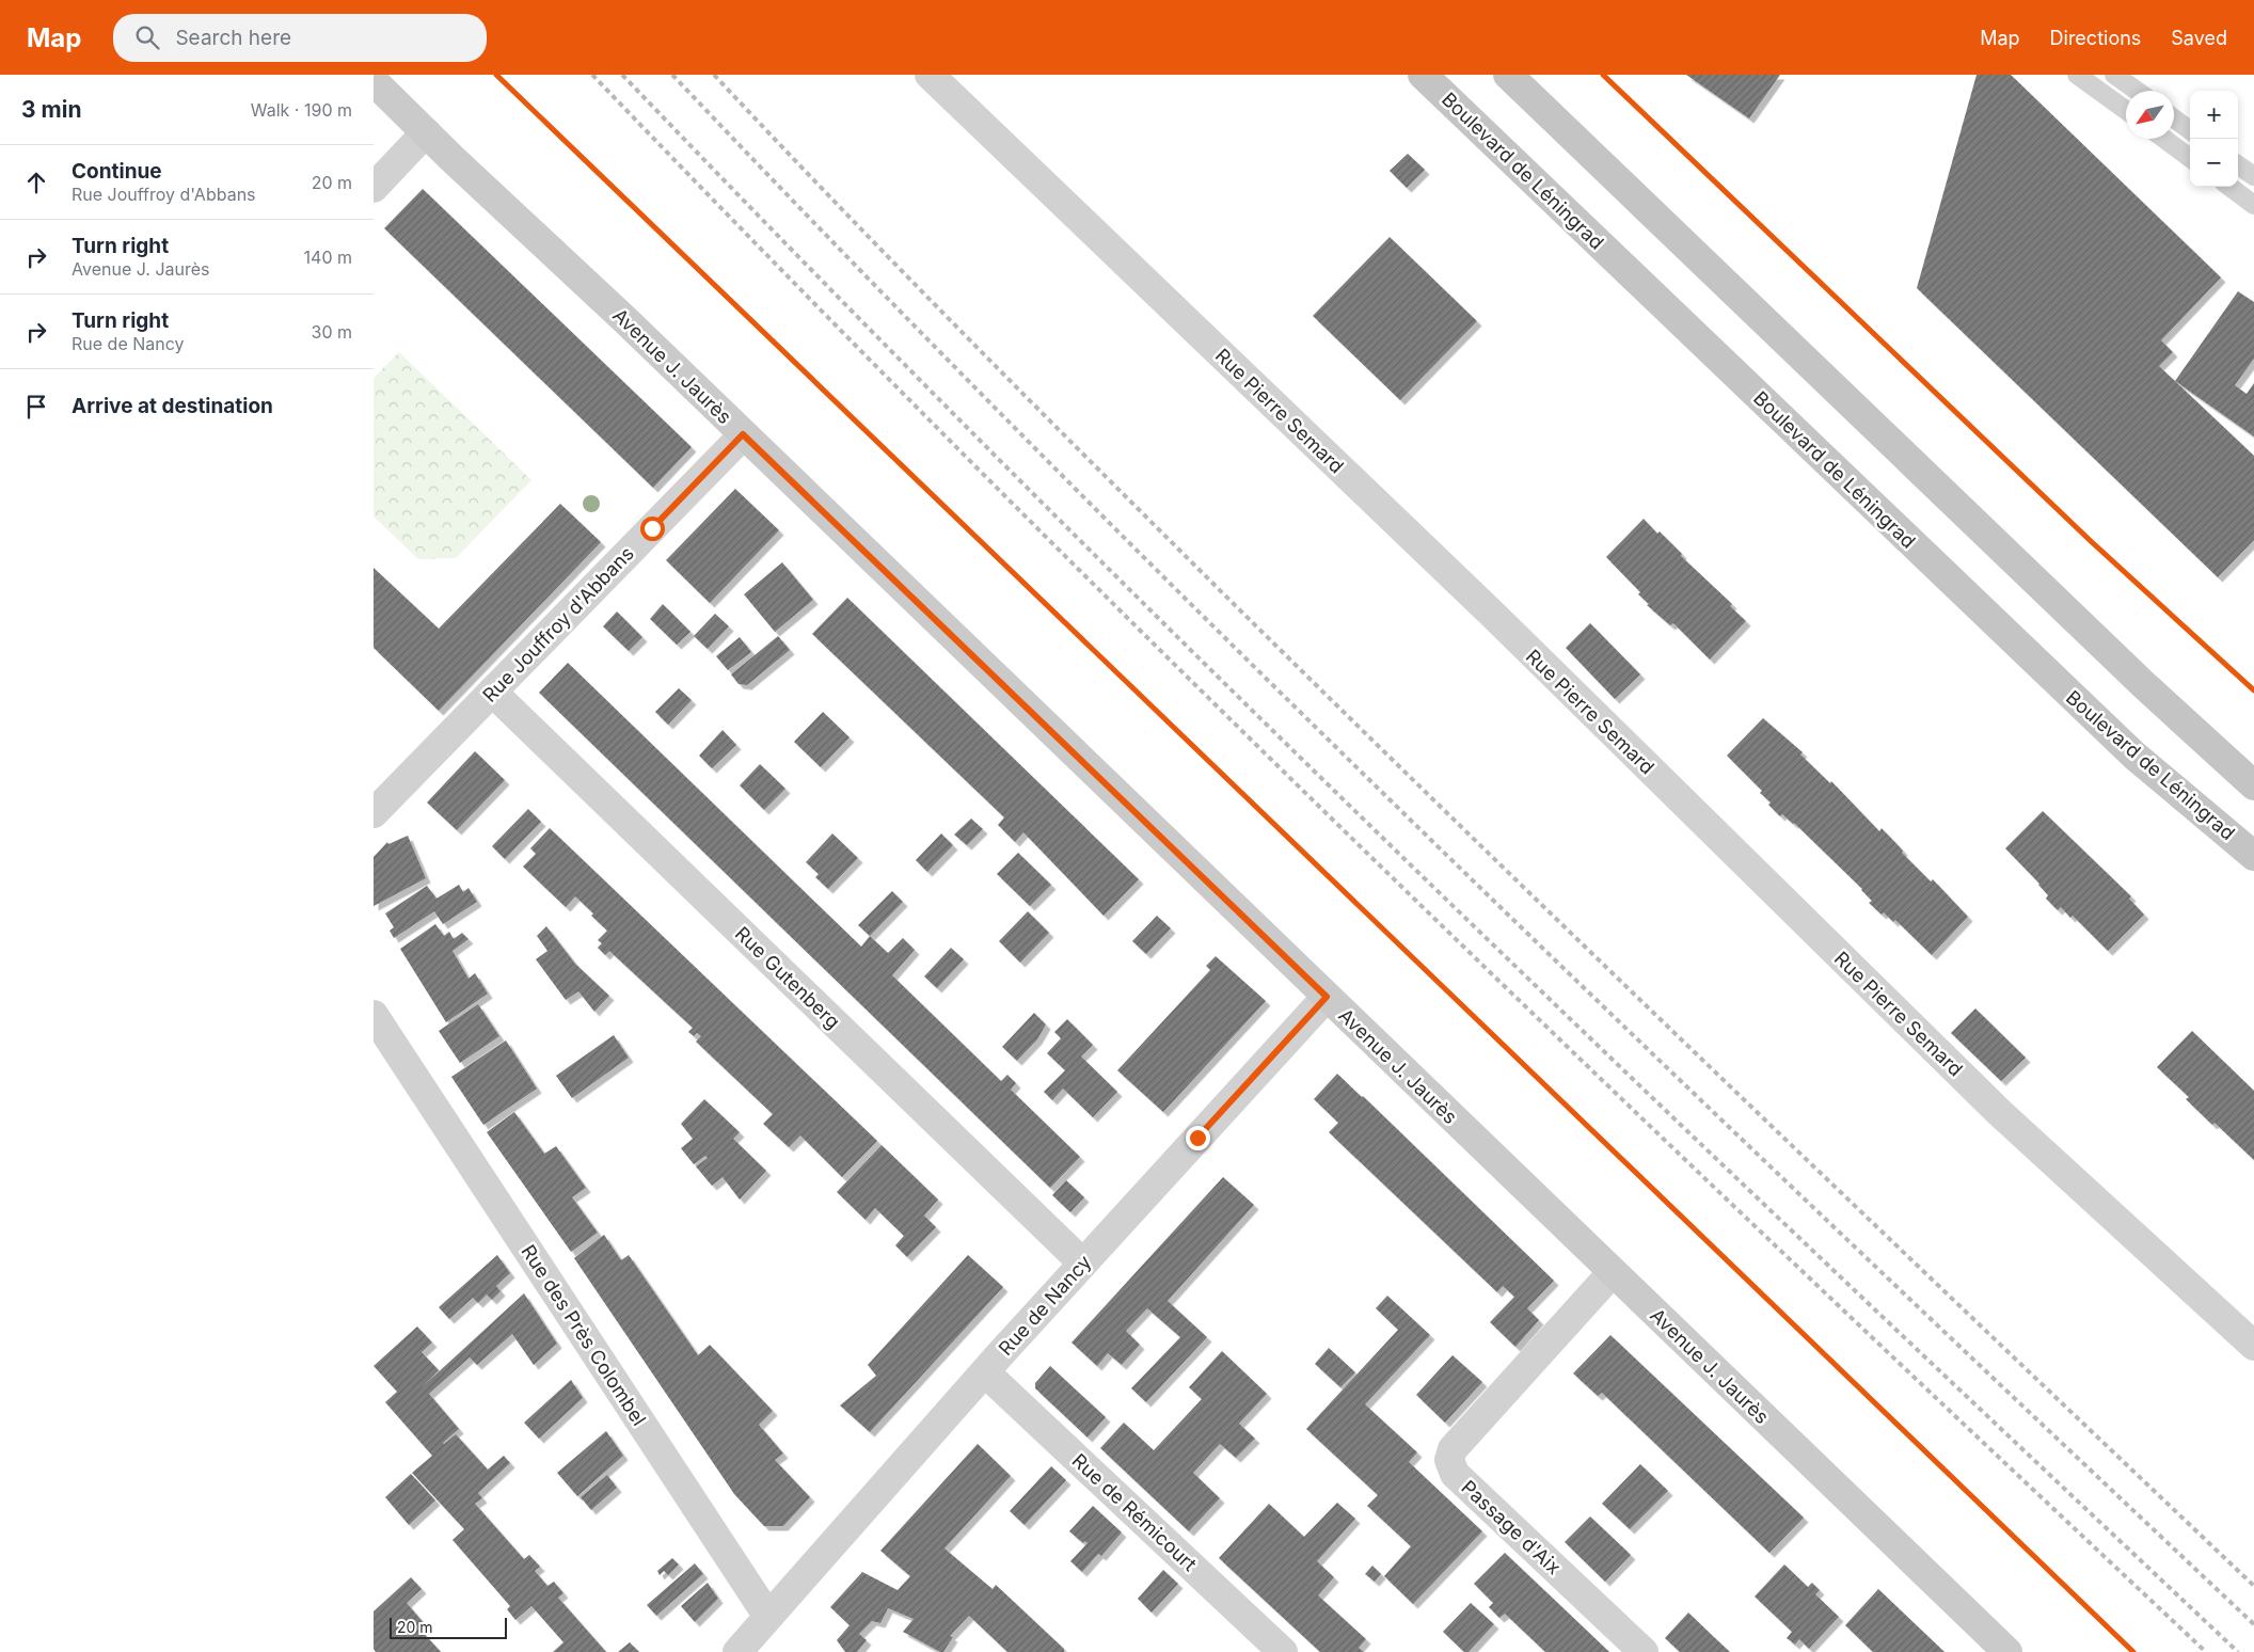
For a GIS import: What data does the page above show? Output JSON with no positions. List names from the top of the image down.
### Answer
{
  "streets": {
    "main road": ["Boulevard de Léningrad"],
    "street": [
      "Avenue J. Jaurès",
      "Rue Pierre Semard",
      "Rue Jouffroy d'Abbans",
      "Rue Gutenberg",
      "Rue de Nancy",
      "Rue des Près Colombel",
      "Rue de Rémicourt",
      "Passage d'Aix"
    ]
  },
  "crossings": [
    ["Avenue J. Jaurès", "Rue Jouffroy d'Abbans"],
    ["Avenue J. Jaurès", "Rue de Nancy"],
    ["Avenue J. Jaurès", "Passage d'Aix"],
    ["Rue Jouffroy d'Abbans", "Rue Gutenberg"],
    ["Rue Gutenberg", "Rue de Nancy"],
    ["Rue de Nancy", "Rue des Près Colombel"],
    ["Rue de Nancy", "Rue de Rémicourt"]
  ],
  "scale_bar": "20 m",
  "north": "bottom left",
  "page": {
    "header": "Map",
    "search": "Search here",
    "nav": ["Map", "Directions", "Saved"],
    "heading": ["3 min", "Walk · 190 m"],
    "map_buttons": ["+", "−"],
    "list": [
      ["Continue", "Rue Jouffroy d'Abbans", "20 m"],
      ["Turn right", "Avenue J. Jaurès", "140 m"],
      ["Turn right", "Rue de Nancy", "30 m"],
      "Arrive at destination"
    ],
    "scale": "20 m"
  }
}
